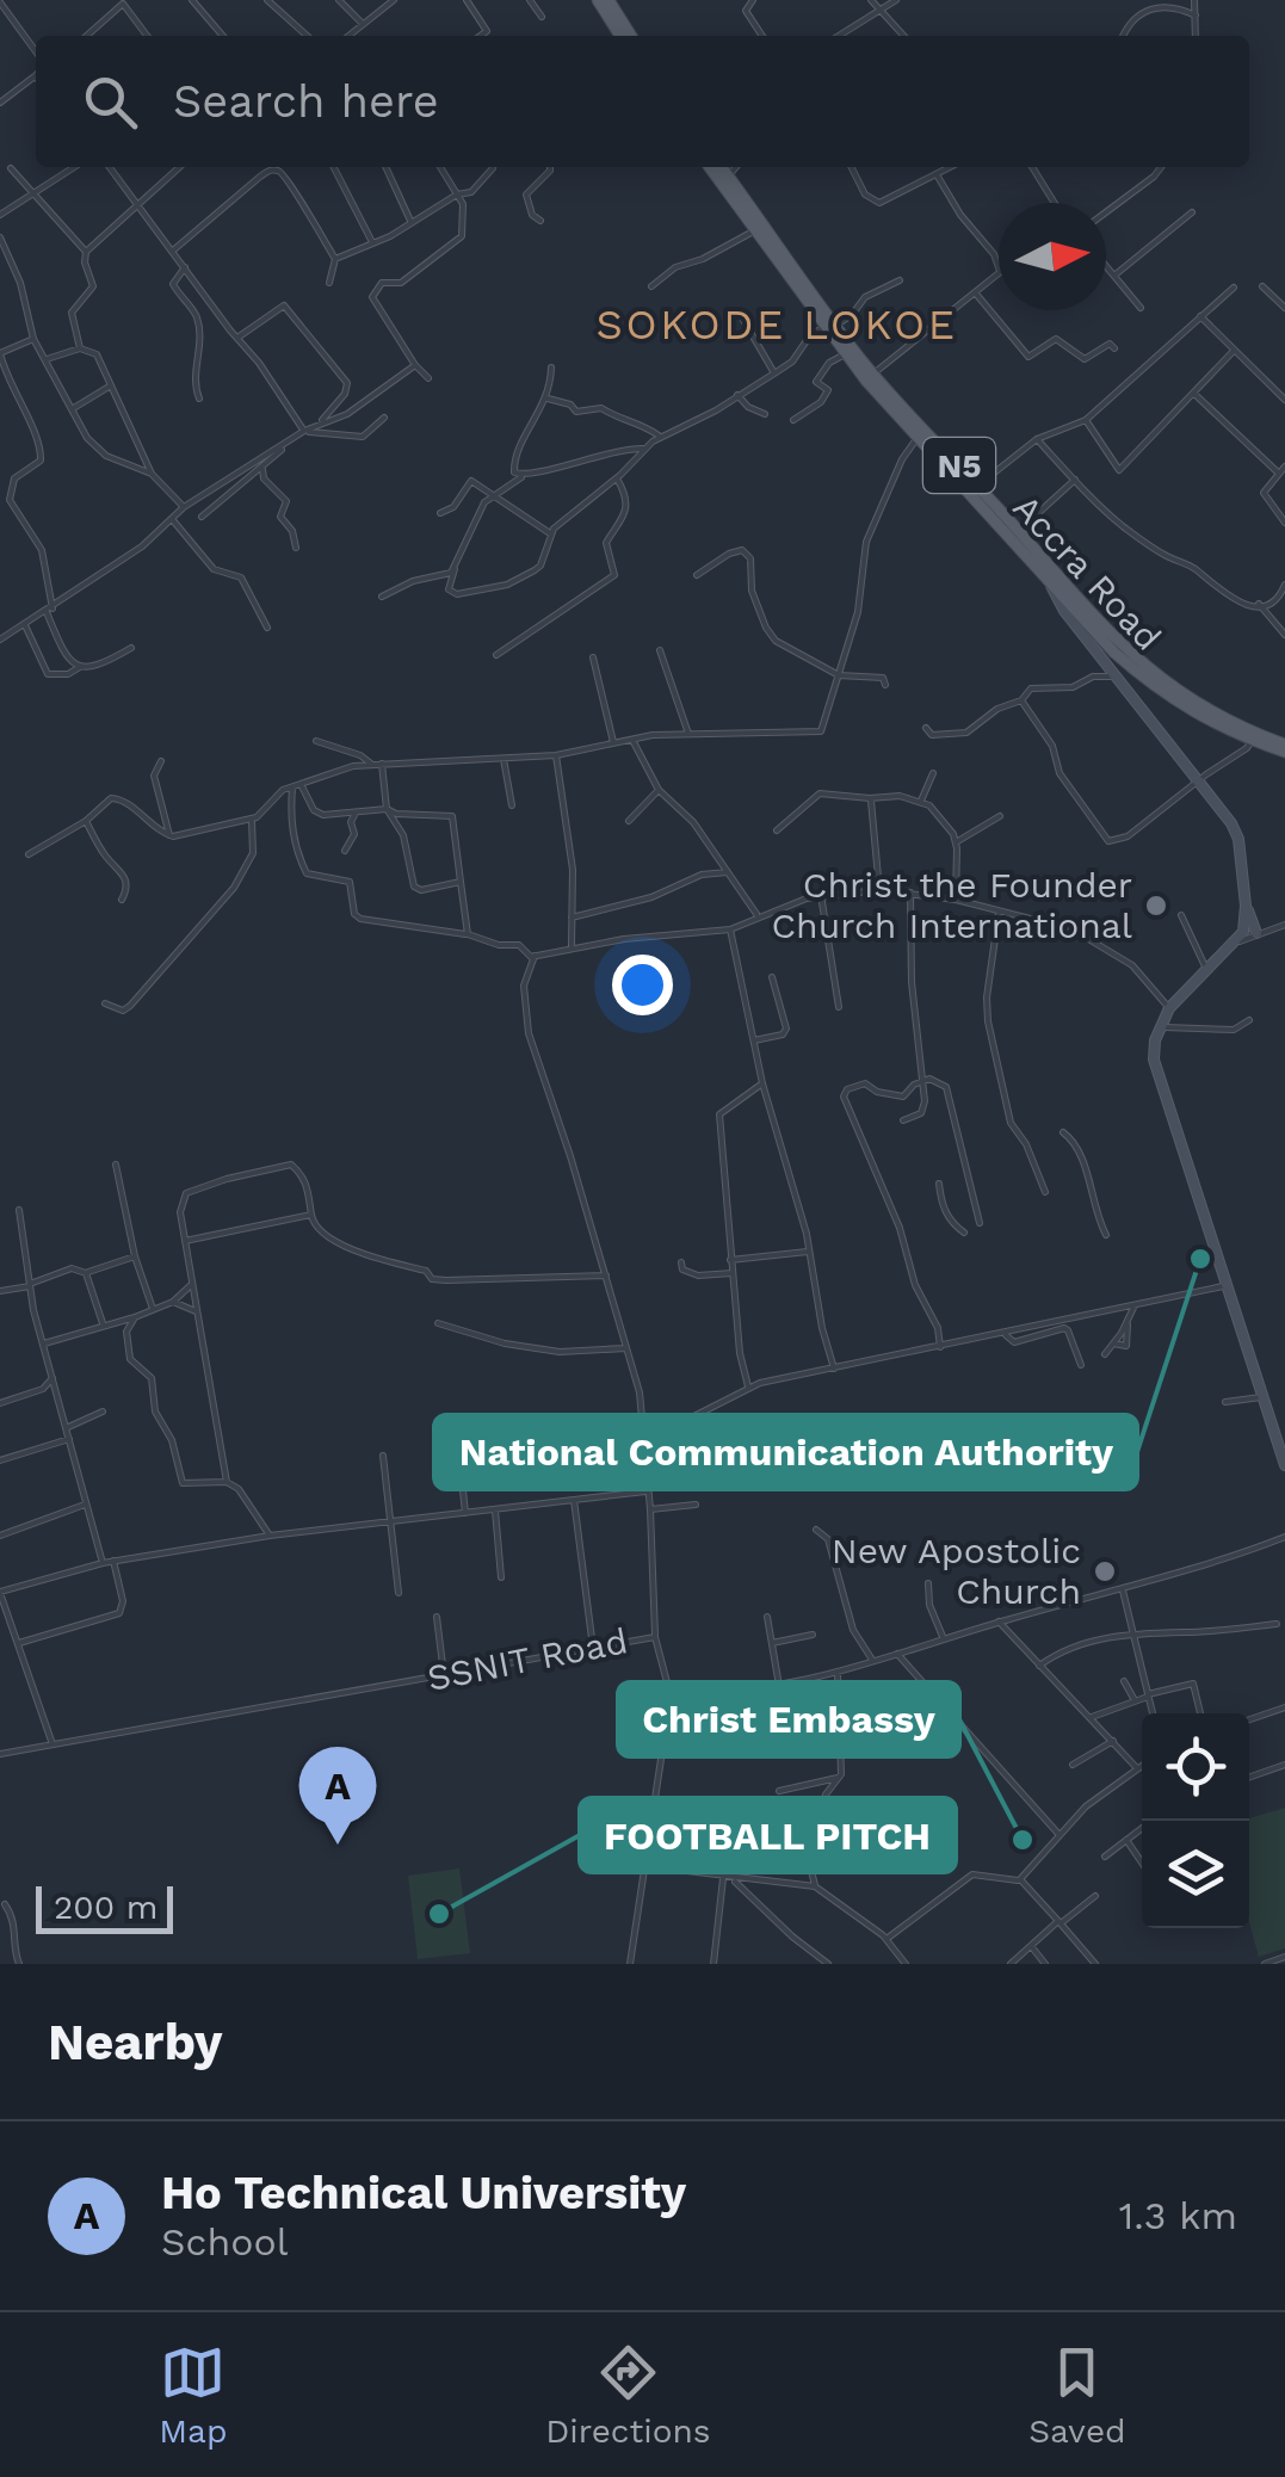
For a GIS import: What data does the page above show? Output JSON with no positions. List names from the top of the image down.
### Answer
{
  "streets": {
    "main road": ["N5", "Accra Road"],
    "street": ["SSNIT Road"]
  },
  "districts": ["SOKODE LOKOE"],
  "places": [
    "Christ the Founder Church International",
    "National Communication Authority",
    "New Apostolic Church",
    "Christ Embassy",
    "FOOTBALL PITCH"
  ],
  "scale_bar": "200 m",
  "north": "right",
  "page": {
    "search": "Search here",
    "pins": "A",
    "scale": "200 m",
    "heading": "Nearby",
    "list": [
      {
        "mark": "A",
        "name": "Ho Technical University",
        "note": "School",
        "value": "1.3 km"
      }
    ],
    "nav": ["Map", "Directions", "Saved"]
  }
}
